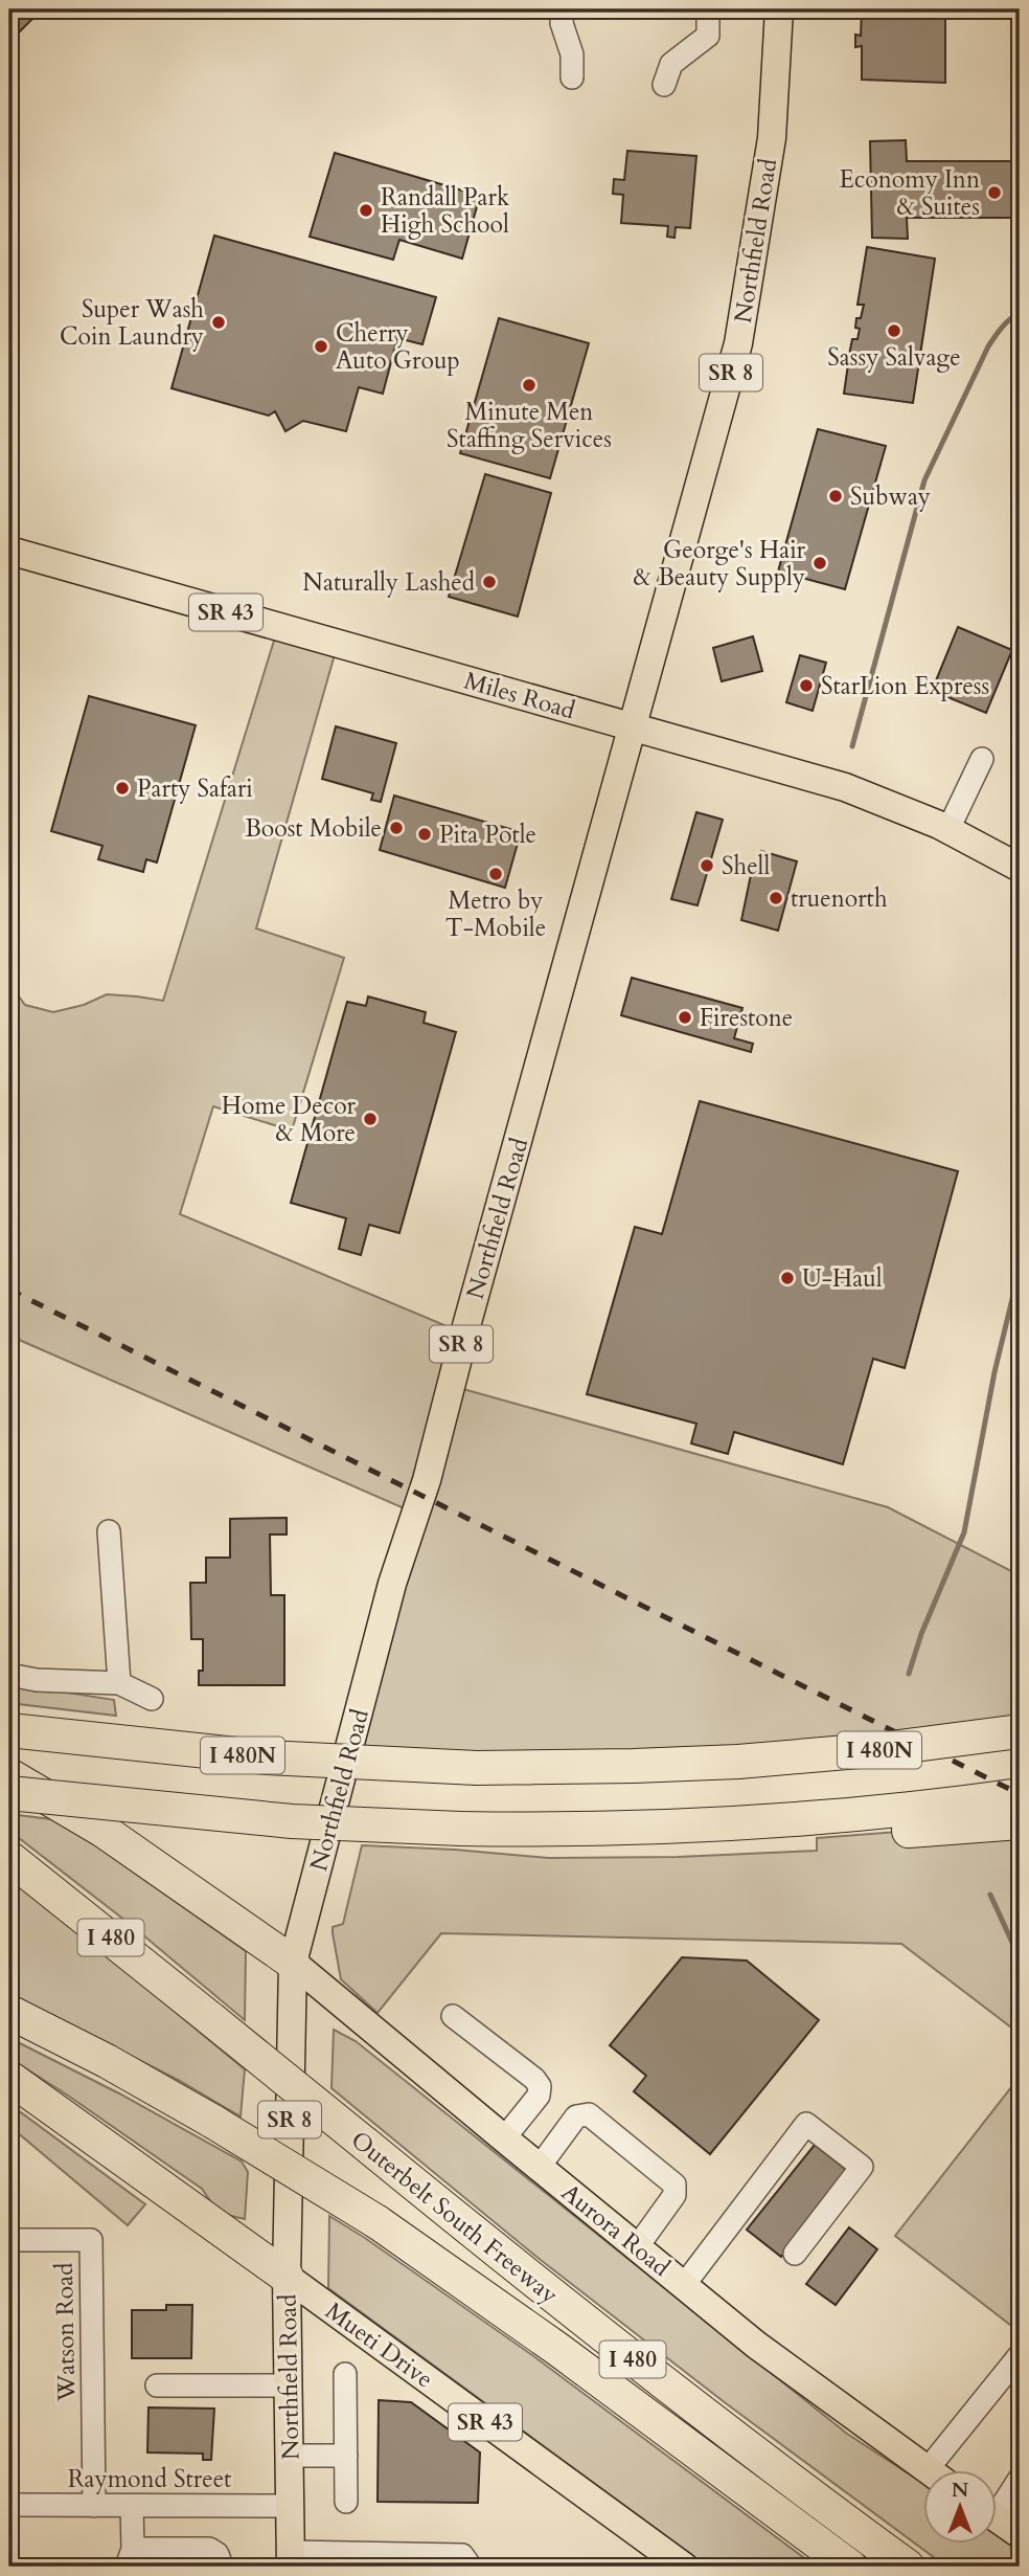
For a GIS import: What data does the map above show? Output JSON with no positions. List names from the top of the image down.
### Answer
{
  "streets": {
    "highway": ["I 480N", "I 480", "Outerbelt South Freeway"],
    "main road": [
      "Northfield Road",
      "SR 8",
      "SR 43",
      "Miles Road",
      "Aurora Road",
      "Mueti Drive"
    ],
    "street": ["Watson Road", "Raymond Street"]
  },
  "crossings": [
    ["Northfield Road", "Miles Road"],
    ["Northfield Road", "Aurora Road"],
    ["Northfield Road", "Mueti Drive"],
    ["Northfield Road", "Raymond Street"],
    ["Watson Road", "Raymond Street"]
  ],
  "places": [
    "Economy Inn & Suites",
    "Randall Park High School",
    "Super Wash Coin Laundry",
    "Sassy Salvage",
    "Cherry Auto Group",
    "Minute Men Staffing Services",
    "Subway",
    "George's Hair & Beauty Supply",
    "Naturally Lashed",
    "StarLion Express",
    "Party Safari",
    "Boost Mobile",
    "Pita Potle",
    "Shell",
    "Metro by T-Mobile",
    "truenorth",
    "Firestone",
    "Home Decor & More",
    "U-Haul"
  ],
  "north": "top"
}
